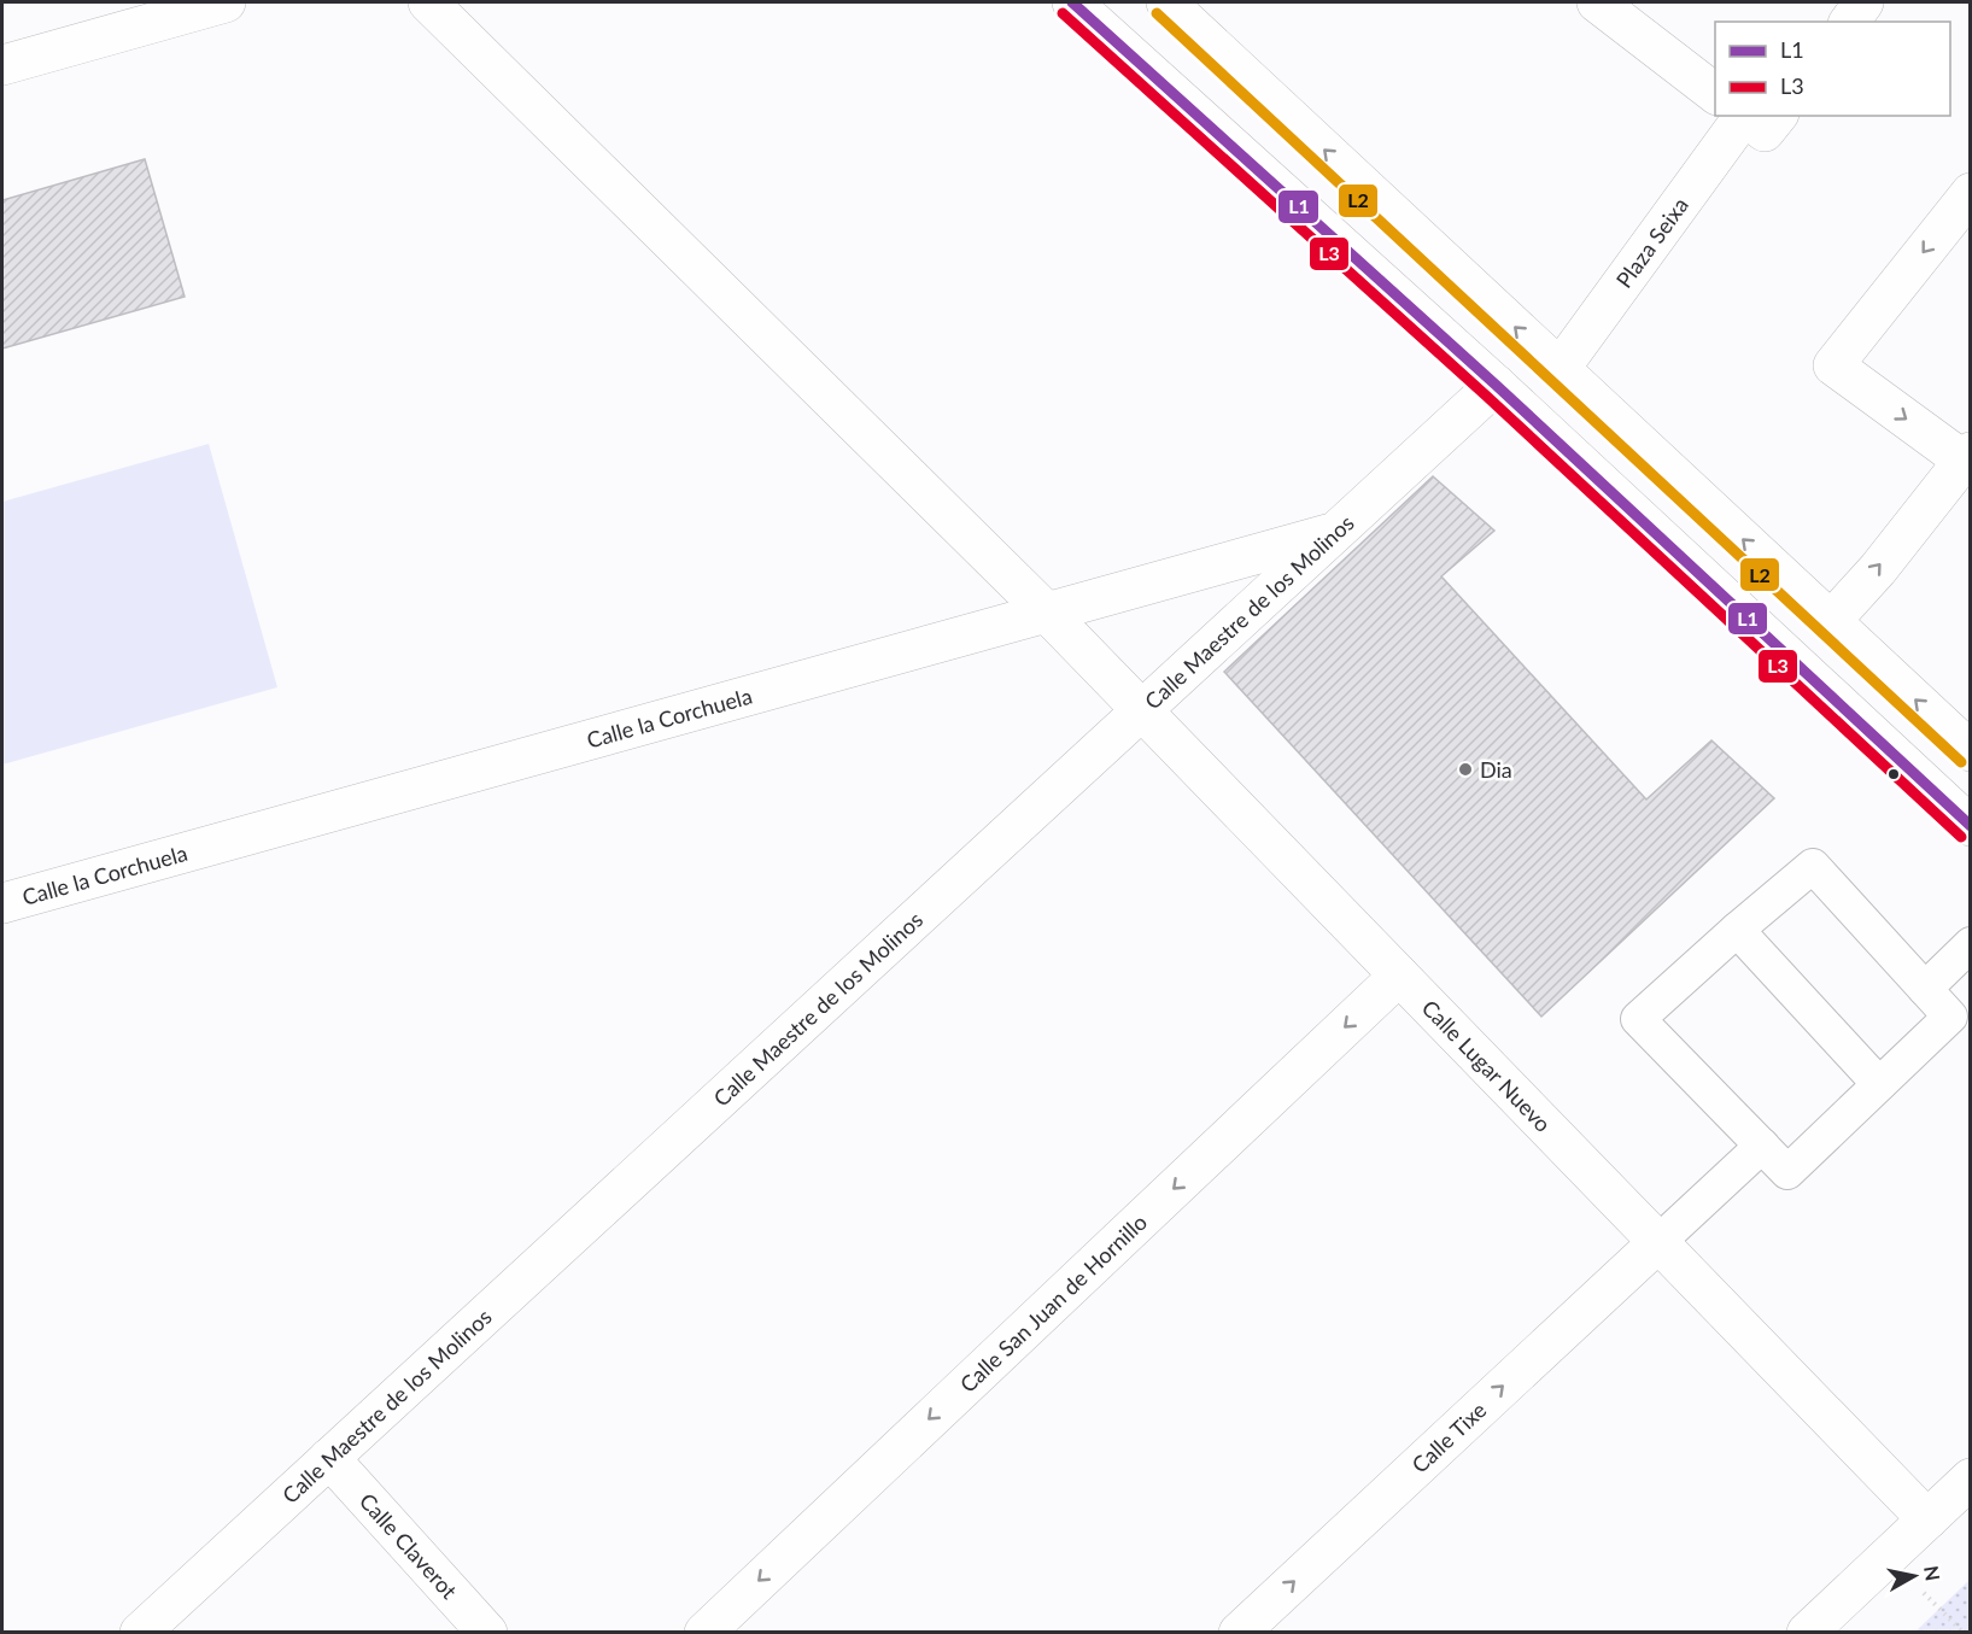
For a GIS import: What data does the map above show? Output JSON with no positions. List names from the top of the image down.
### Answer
{
  "streets": {
    "street": [
      "Plaza Seixa",
      "Calle Maestre de los Molinos",
      "Calle la Corchuela",
      "Calle Lugar Nuevo",
      "Calle San Juan de Hornillo",
      "Calle Tixe",
      "Calle Claverot"
    ]
  },
  "crossings": [
    ["Calle Maestre de los Molinos", "Calle la Corchuela"],
    ["Calle Maestre de los Molinos", "Calle Lugar Nuevo"],
    ["Calle Maestre de los Molinos", "Calle Claverot"],
    ["Calle la Corchuela", "Calle Lugar Nuevo"],
    ["Calle Lugar Nuevo", "Calle San Juan de Hornillo"],
    ["Calle Lugar Nuevo", "Calle Tixe"]
  ],
  "one_way": ["Calle San Juan de Hornillo", "Calle Tixe"],
  "places": ["Dia"],
  "lines": ["transit line L1", "transit line L3", "transit line L2"],
  "legend": ["L1", "L3"],
  "north": "right"
}
